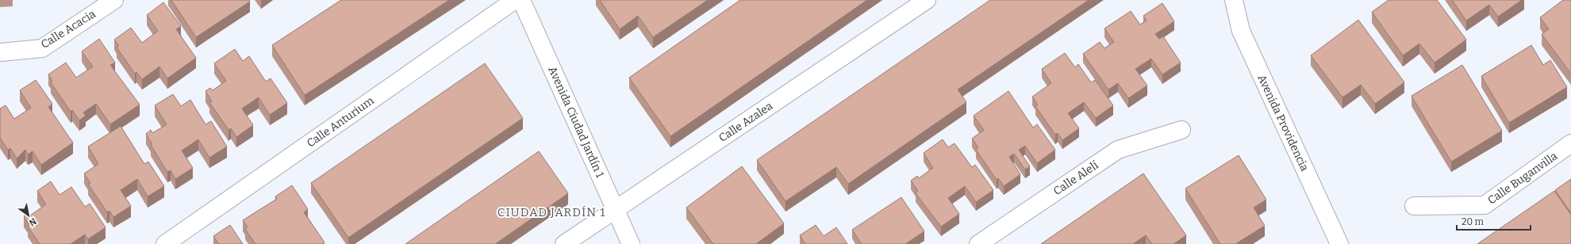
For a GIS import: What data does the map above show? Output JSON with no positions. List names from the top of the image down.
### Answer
{
  "streets": {
    "street": [
      "Calle Acacia",
      "Calle Anturium",
      "Avenida Ciudad Jardín 1",
      "Calle Azalea",
      "Avenida Providencia",
      "Calle Alelí",
      "Calle Buganvilla"
    ]
  },
  "crossings": [
    ["Avenida Ciudad Jardín 1", "Calle Azalea"]
  ],
  "districts": ["CIUDAD JARDÍN 1"],
  "scale_bar": "20 m",
  "north": "bottom right"
}
